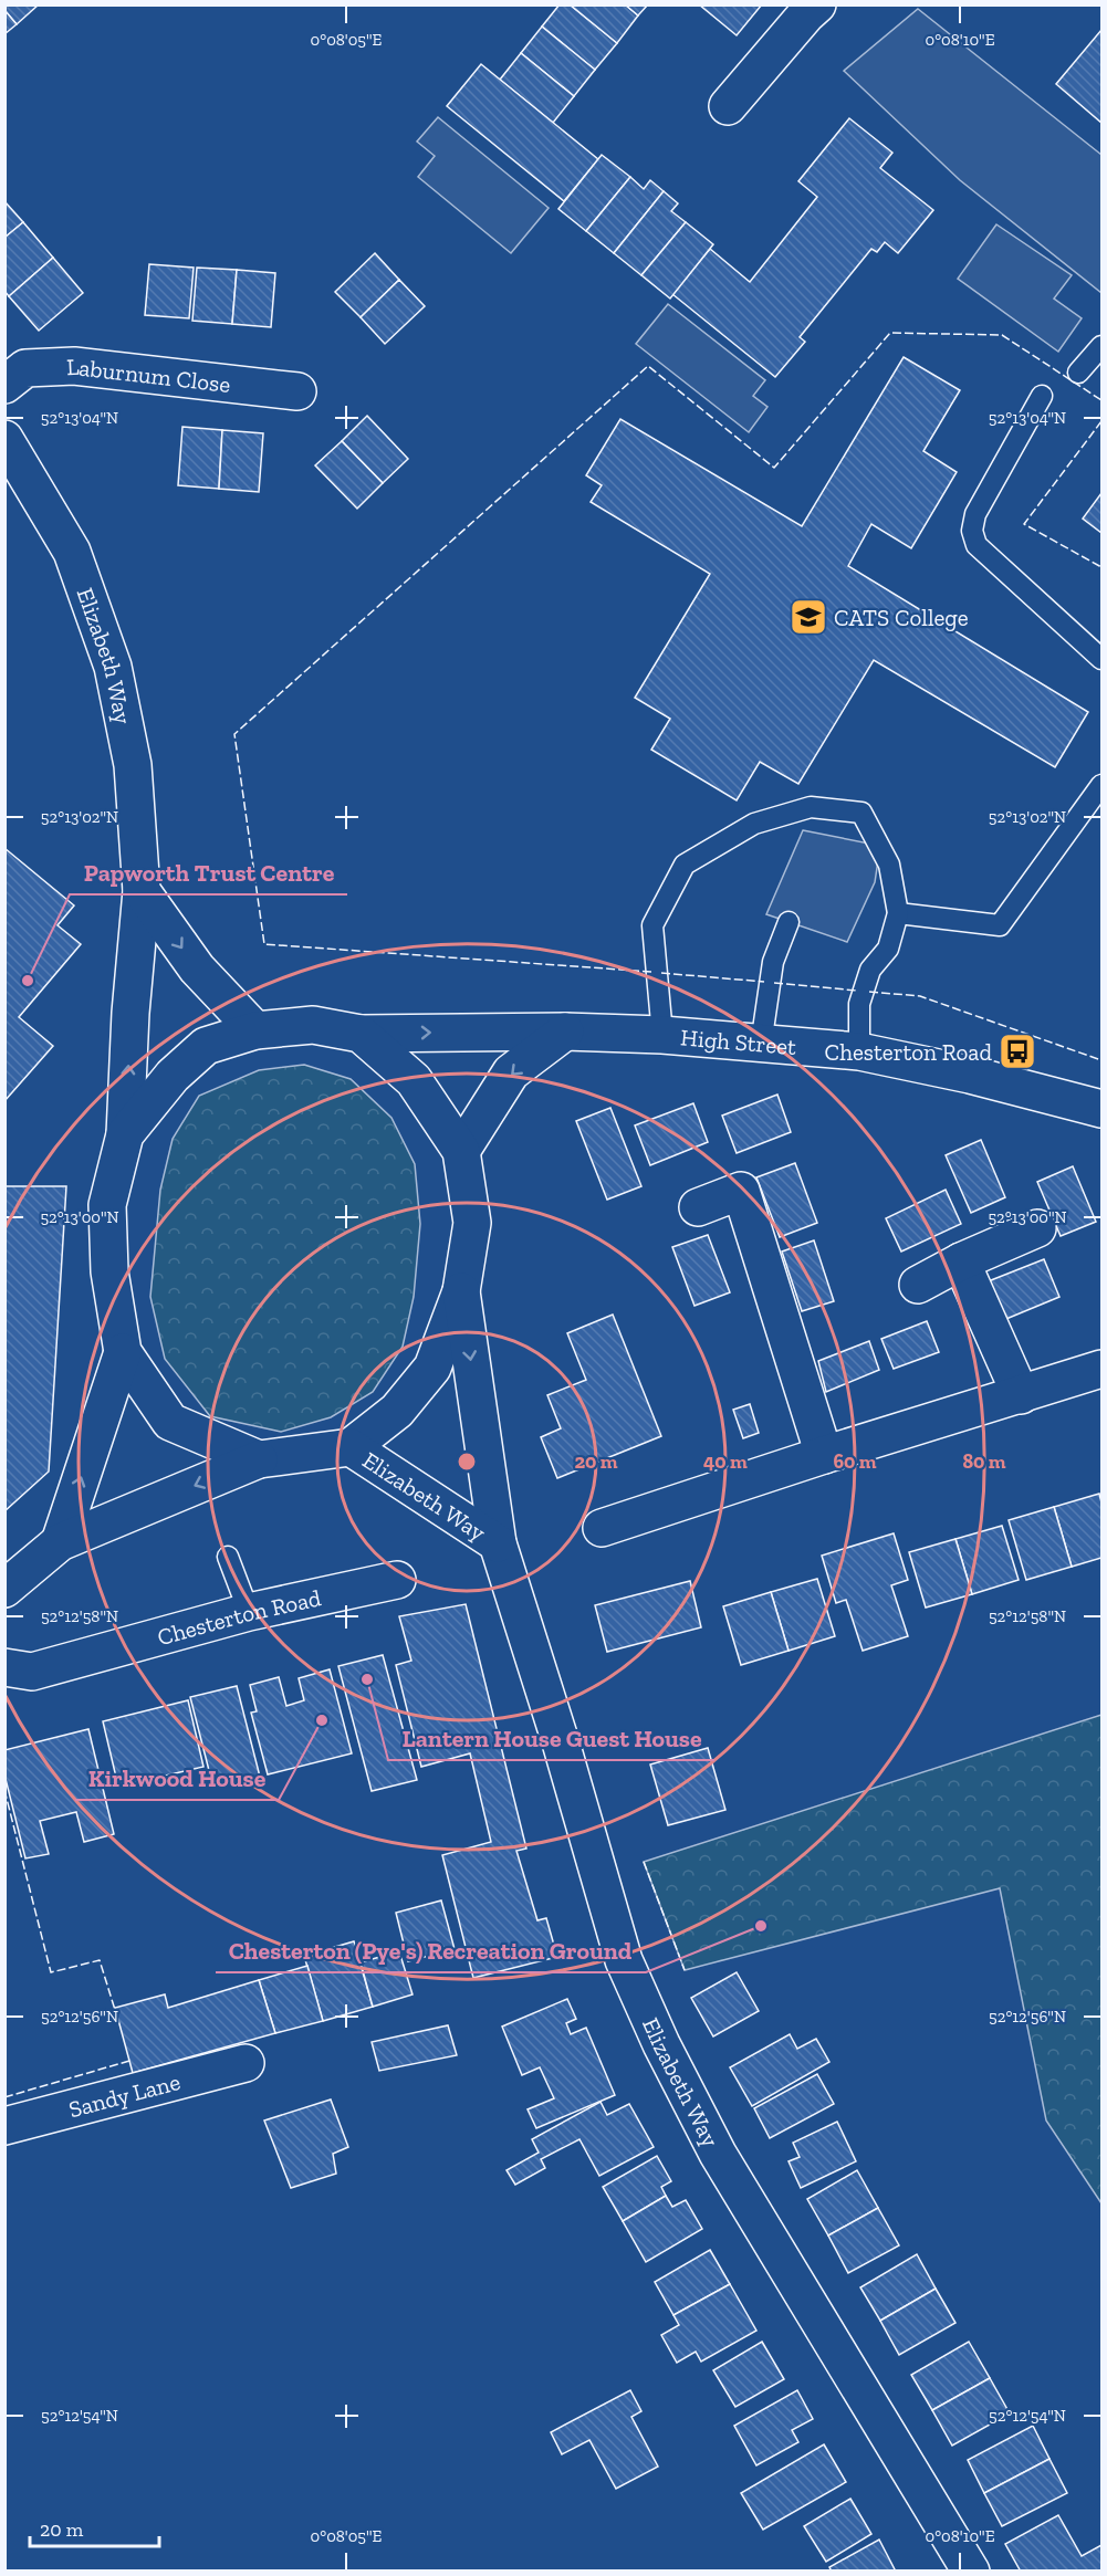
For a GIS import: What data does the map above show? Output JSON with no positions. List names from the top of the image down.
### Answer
{
  "streets": {
    "main road": [
      "Laburnum Close",
      "Elizabeth Way",
      "High Street",
      "Chesterton Road",
      "Sandy Lane"
    ]
  },
  "crossings": [
    ["Elizabeth Way", "High Street"]
  ],
  "places": {
    "school or university": ["CATS College"],
    "other": [
      "Papworth Trust Centre",
      "Lantern House Guest House",
      "Kirkwood House",
      "Chesterton (Pye's) Recreation Ground"
    ],
    "bus stop": ["Chesterton Road"]
  },
  "scale_bar": "20 m",
  "coordinates": [
    "0°08'05\"E",
    "0°08'10\"E",
    "52°13'04\"N",
    "52°13'02\"N",
    "52°13'00\"N",
    "52°12'58\"N",
    "52°12'56\"N",
    "52°12'54\"N"
  ],
  "rings": [
    "20 m",
    "40 m",
    "60 m",
    "80 m"
  ]
}
